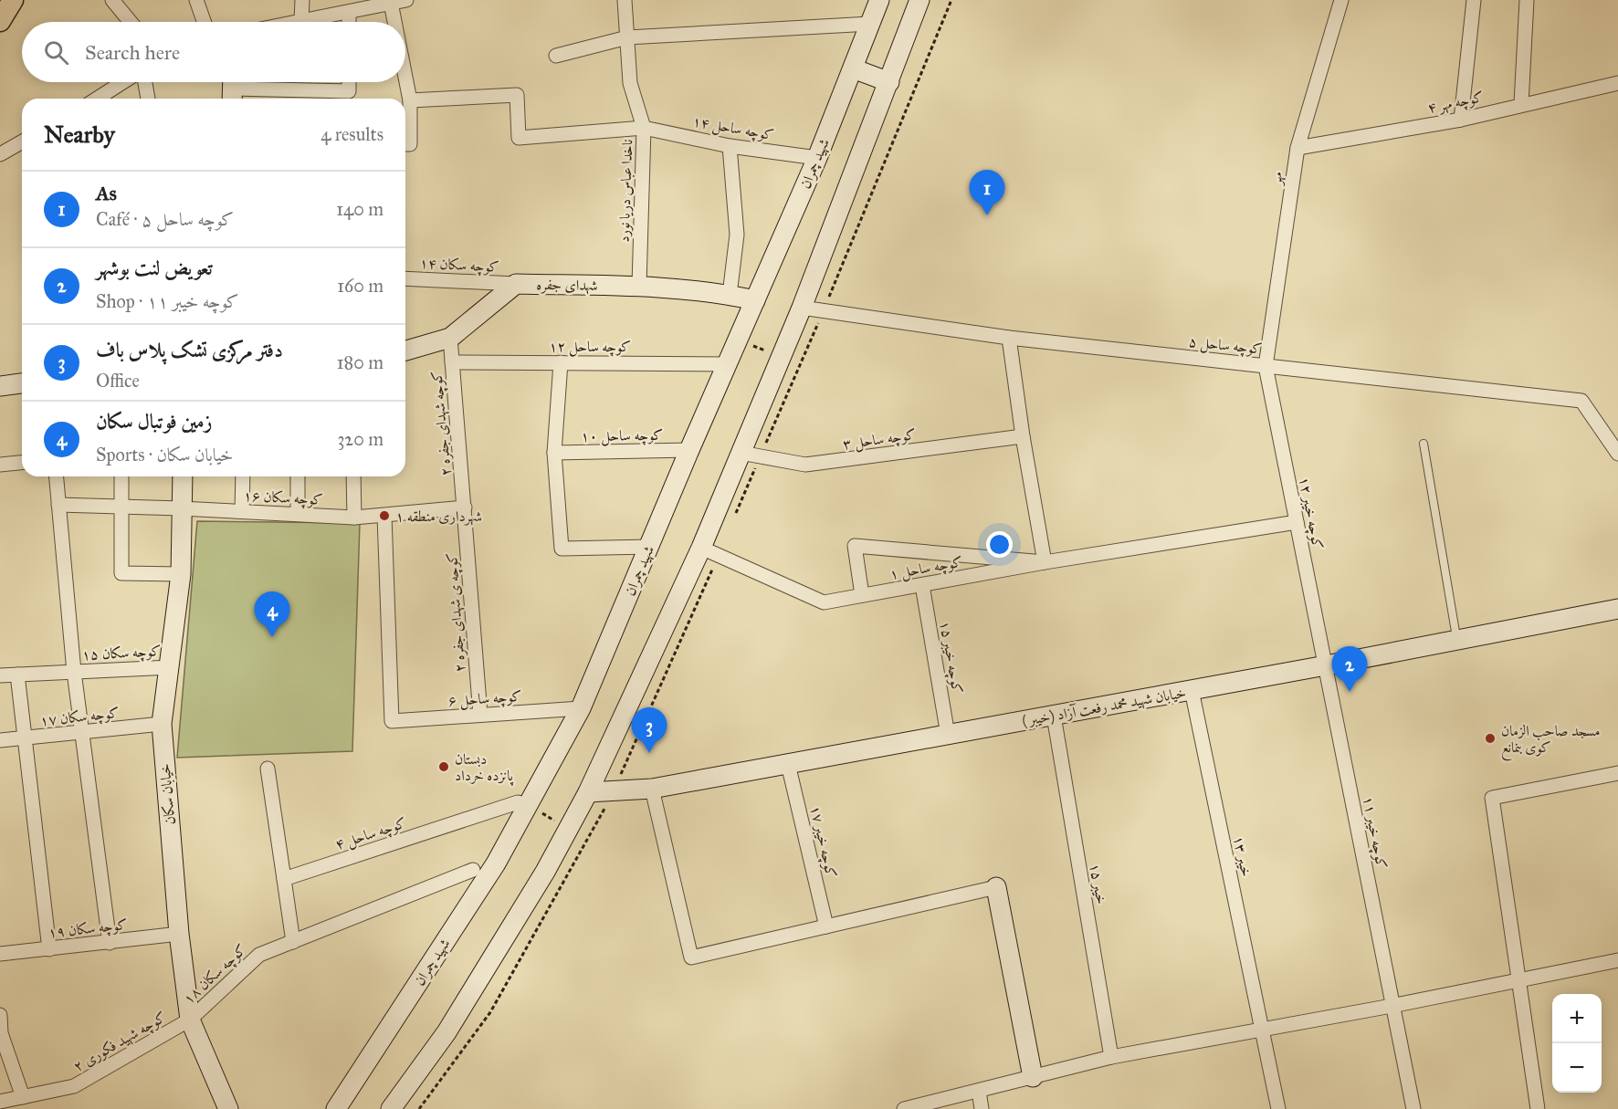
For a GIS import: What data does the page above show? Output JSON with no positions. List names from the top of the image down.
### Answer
{
  "streets": {
    "street": [
      "کوچه مهر ۴",
      "کوچه ساحل ۱۴",
      "شهید چمران",
      "مهر",
      "ناخدا عباس دریا نورد",
      "کوچه سکان ۱۴",
      "شهدای جفره",
      "کوچه ساحل ۵",
      "کوچه ساحل ۱۲",
      "کوچه شهدای جفره ۲",
      "کوچه ساحل ۱۰",
      "کوچه ساحل ۳",
      "کوچه سکان ۱۶",
      "کوچه خیبر ۱۲",
      "کوچه ساحل ۱",
      "کوچه ی شهدای جفره ۲",
      "کوچه سکان ۱۵",
      "کوچه خیبر ۱۵",
      "کوچه ساحل ۶",
      "( خیبر) خیابان شهید محمد رفعت آزاد",
      "کوچه سکان ۱۷",
      "خیابان سکان",
      "کوچه خیبر ۱۱",
      "کوچه ساحل ۴",
      "کوچه خیبر ۱۷",
      "خیبر ۱۳",
      "خیبر ۱۵",
      "کوچه سکان ۱۹",
      "کوچه سکان ۱۸",
      "کوچه شهید فکوری ۲"
    ]
  },
  "crossings": [
    ["کوچه مهر ۴", "مهر"],
    ["کوچه ساحل ۱۴", "شهید چمران"],
    ["کوچه ساحل ۱۴", "ناخدا عباس دریا نورد"],
    ["شهید چمران", "شهدای جفره"],
    ["شهید چمران", "کوچه ساحل ۱۲"],
    ["شهید چمران", "کوچه ساحل ۱۰"],
    ["شهید چمران", "کوچه ساحل ۶"],
    ["شهید چمران", "کوچه ساحل ۴"],
    ["مهر", "کوچه ساحل ۵"],
    ["مهر", "کوچه خیبر ۱۲"],
    ["ناخدا عباس دریا نورد", "شهدای جفره"],
    ["کوچه سکان ۱۴", "شهدای جفره"],
    ["شهدای جفره", "کوچه شهدای جفره ۲"],
    ["کوچه ساحل ۵", "کوچه خیبر ۱۲"],
    ["کوچه ساحل ۱۲", "کوچه شهدای جفره ۲"],
    ["کوچه شهدای جفره ۲", "کوچه سکان ۱۶"],
    ["کوچه شهدای جفره ۲", "کوچه ی شهدای جفره ۲"],
    ["کوچه سکان ۱۶", "کوچه ی شهدای جفره ۲"],
    ["کوچه سکان ۱۶", "کوچه ساحل ۶"],
    ["کوچه سکان ۱۶", "خیابان سکان"],
    ["کوچه خیبر ۱۲", "کوچه ساحل ۱"],
    ["کوچه خیبر ۱۲", "( خیبر) خیابان شهید محمد رفعت آزاد"],
    ["کوچه خیبر ۱۲", "کوچه خیبر ۱۱"],
    ["کوچه ساحل ۱", "کوچه خیبر ۱۵"],
    ["کوچه ی شهدای جفره ۲", "کوچه ساحل ۶"],
    ["کوچه سکان ۱۵", "خیابان سکان"],
    ["کوچه خیبر ۱۵", "( خیبر) خیابان شهید محمد رفعت آزاد"],
    ["( خیبر) خیابان شهید محمد رفعت آزاد", "کوچه خیبر ۱۱"],
    ["( خیبر) خیابان شهید محمد رفعت آزاد", "کوچه خیبر ۱۷"],
    ["( خیبر) خیابان شهید محمد رفعت آزاد", "خیبر ۱۳"],
    ["( خیبر) خیابان شهید محمد رفعت آزاد", "خیبر ۱۵"],
    ["کوچه سکان ۱۷", "خیابان سکان"],
    ["خیابان سکان", "کوچه سکان ۱۹"],
    ["خیابان سکان", "کوچه سکان ۱۸"],
    ["خیابان سکان", "کوچه شهید فکوری ۲"],
    ["کوچه سکان ۱۸", "کوچه شهید فکوری ۲"]
  ],
  "places": ["شهرداری منطقه ١", "مسجد صاحب الزمان کوی بنمانع", "دبستان پانزده خرداد"],
  "page": {
    "search": "Search here",
    "heading": ["Nearby", "4 results"],
    "pins": [
      "1",
      "4",
      "2",
      "3"
    ],
    "list": [
      {
        "mark": "1",
        "name": "As",
        "note": "Café · کوچه ساحل ۵",
        "value": "140 m"
      },
      {
        "mark": "2",
        "name": "تعویض لنت بوشهر",
        "note": "Shop · کوچه خیبر ۱۱",
        "value": "160 m"
      },
      {
        "mark": "3",
        "name": "دفتر مرکزی تشک پلاس باف",
        "note": "Office",
        "value": "180 m"
      },
      {
        "mark": "4",
        "name": "زمین فوتبال سکان",
        "note": "Sports · خیابان سکان",
        "value": "320 m"
      }
    ],
    "map_buttons": ["+", "−"]
  }
}
